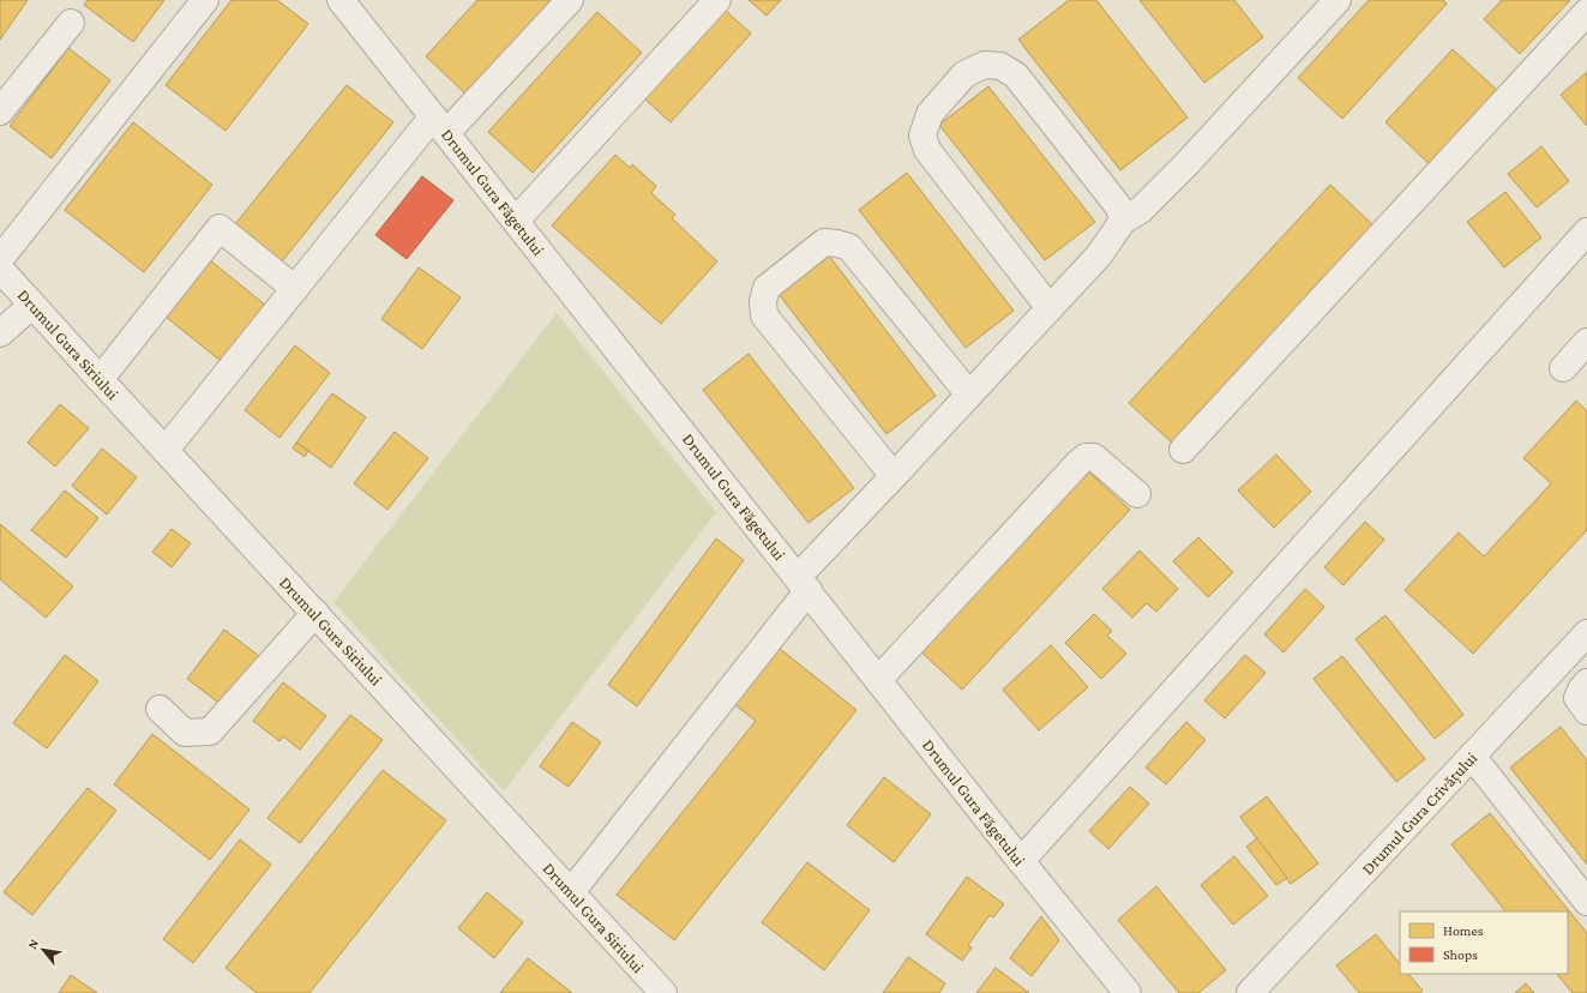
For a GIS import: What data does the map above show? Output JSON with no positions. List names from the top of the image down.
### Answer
{
  "streets": {
    "street": ["Drumul Gura Făgetului", "Drumul Gura Siriului", "Drumul Gura Crivățului"]
  },
  "legend": ["Homes", "Shops"],
  "north": "top left"
}
